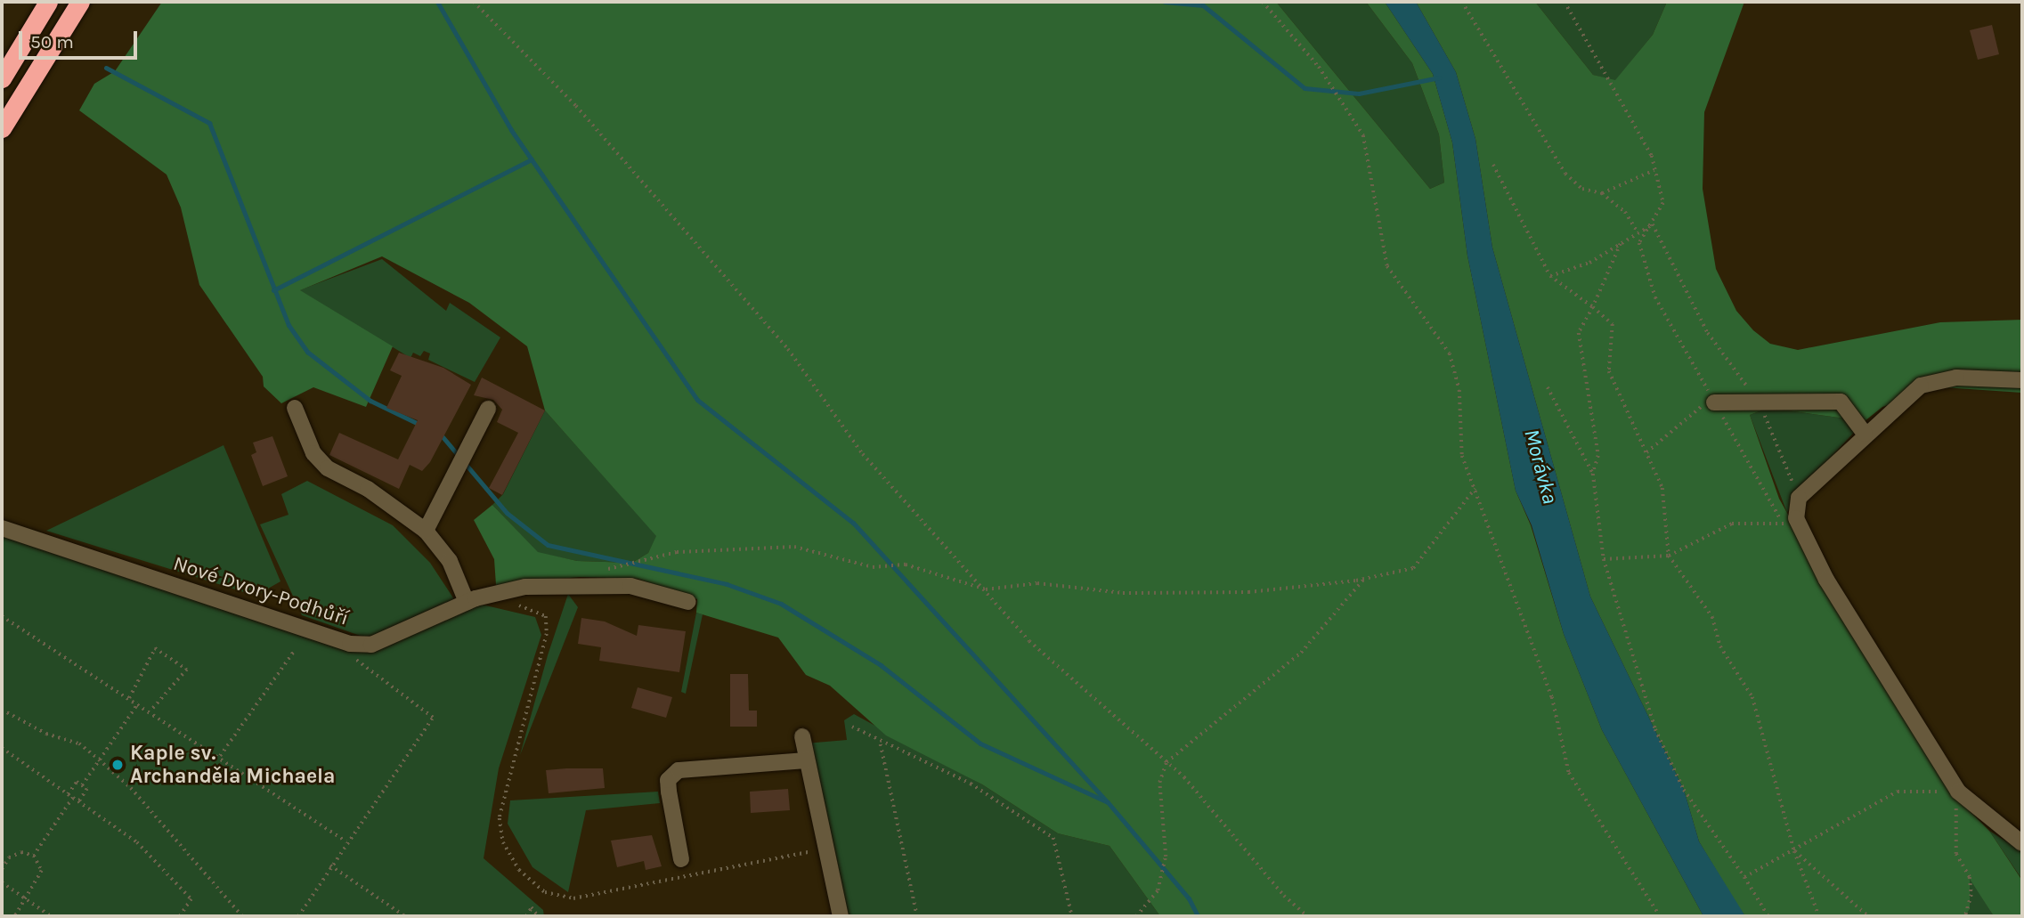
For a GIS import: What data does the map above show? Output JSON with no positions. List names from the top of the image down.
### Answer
{
  "streets": {
    "street": ["Nové Dvory-Podhůří"]
  },
  "water": ["Morávka"],
  "places": ["Kaple sv. Archanděla Michaela"],
  "scale_bar": "50 m"
}
